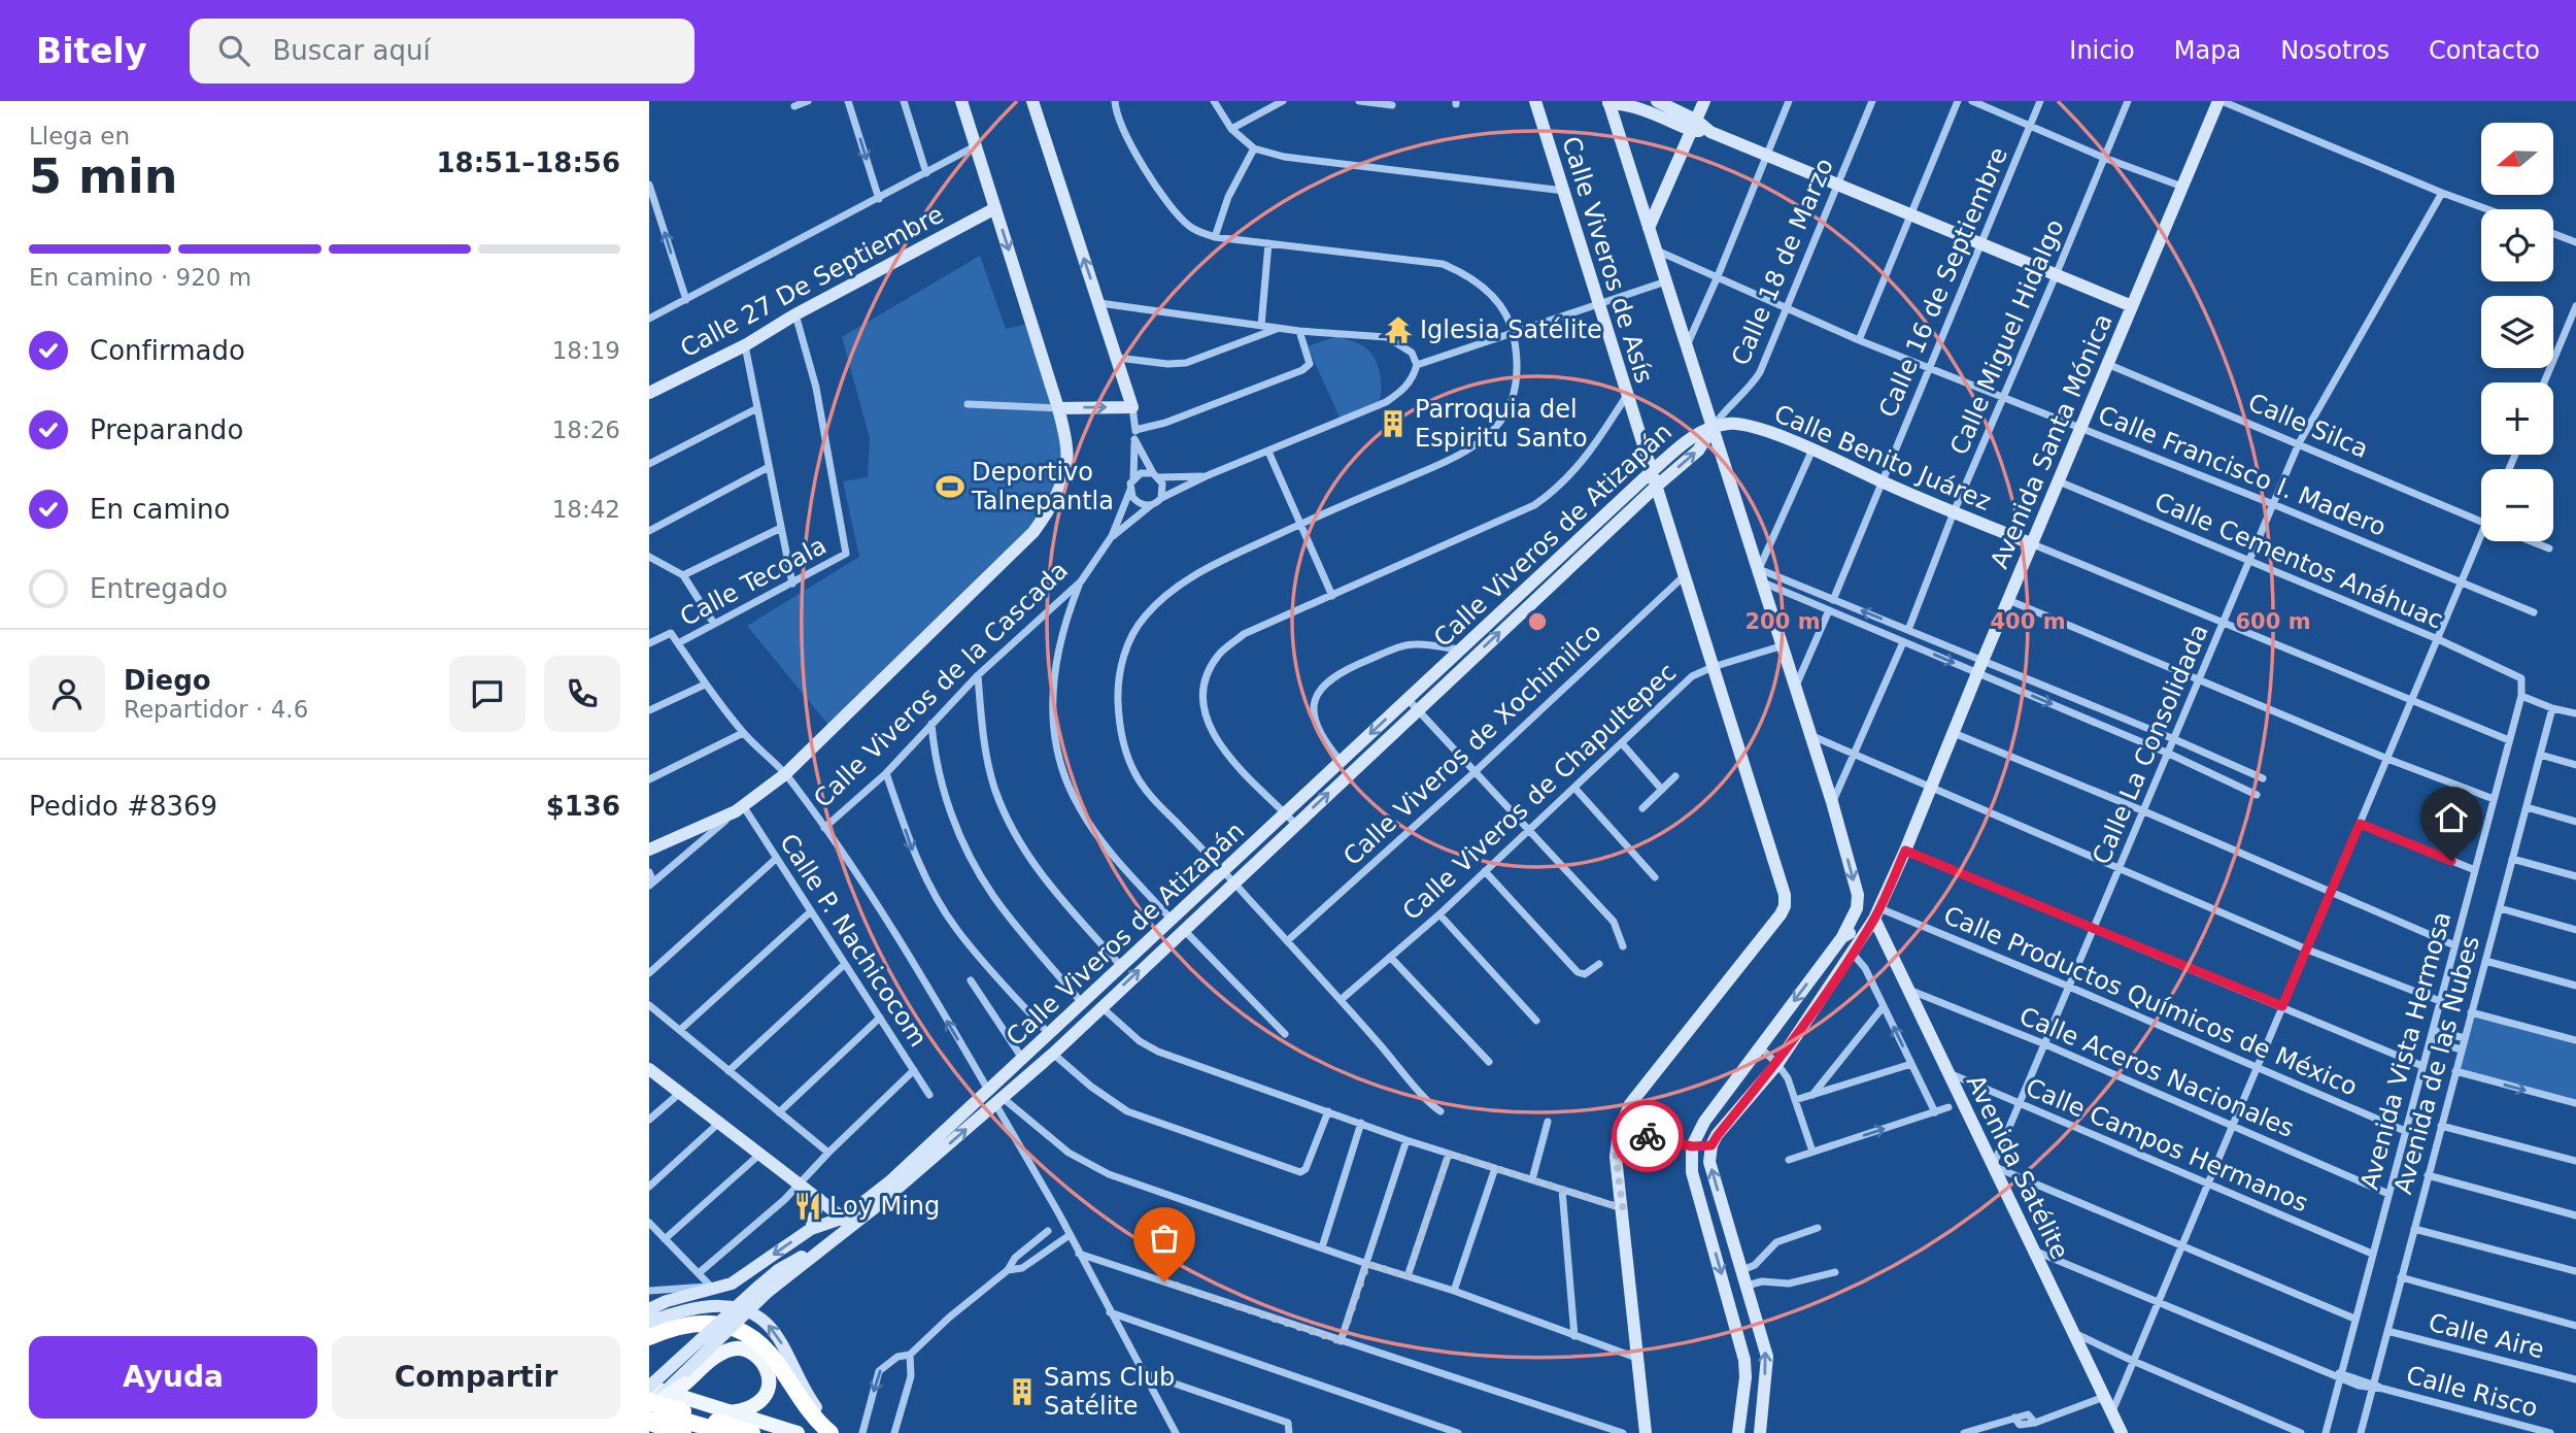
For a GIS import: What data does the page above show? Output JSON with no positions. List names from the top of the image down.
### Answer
{
  "streets": {
    "street": [
      "Calle Viveros de Asís",
      "Calle 18 de Marzo",
      "Calle 27 De Septiembre",
      "Calle 16 de Septiembre",
      "Calle Miguel Hidalgo",
      "Calle Silca",
      "Avenida Santa Mónica",
      "Calle Benito Juárez",
      "Calle Francisco I. Madero",
      "Calle Viveros de Atizapán",
      "Calle Cementos Anáhuac",
      "Calle Tecoala",
      "Calle Viveros de la Cascada",
      "Calle Viveros de Xochimilco",
      "Calle La Consolidada",
      "Calle Viveros de Chapultepec",
      "Calle P. Nachicocom",
      "Calle Productos Químicos de México",
      "Avenida Vista Hermosa",
      "Avenida de las Nubes",
      "Calle Aceros Nacionales",
      "Calle Campos Hermanos",
      "Avenida Satélite",
      "Calle Aire",
      "Calle Risco"
    ]
  },
  "crossings": [
    ["Calle Viveros de Asís", "Calle Viveros de Atizapán"],
    ["Calle Viveros de Asís", "Calle Viveros de Xochimilco"],
    ["Calle Viveros de Asís", "Calle Viveros de Chapultepec"],
    ["Calle 18 de Marzo", "Calle Benito Juárez"],
    ["Calle 18 de Marzo", "Calle Francisco I. Madero"],
    ["Calle 18 de Marzo", "Calle Viveros de Atizapán"],
    ["Calle 27 De Septiembre", "Calle Tecoala"],
    ["Calle 16 de Septiembre", "Calle Benito Juárez"],
    ["Calle 16 de Septiembre", "Calle Francisco I. Madero"],
    ["Calle Miguel Hidalgo", "Calle Benito Juárez"],
    ["Calle Miguel Hidalgo", "Calle Francisco I. Madero"],
    ["Calle Silca", "Avenida Santa Mónica"],
    ["Calle Silca", "Calle La Consolidada"],
    ["Avenida Santa Mónica", "Calle Benito Juárez"],
    ["Avenida Santa Mónica", "Calle Francisco I. Madero"],
    ["Avenida Santa Mónica", "Calle Cementos Anáhuac"],
    ["Avenida Santa Mónica", "Calle Productos Químicos de México"],
    ["Avenida Santa Mónica", "Avenida Satélite"],
    ["Calle Benito Juárez", "Calle Viveros de Atizapán"],
    ["Calle Francisco I. Madero", "Calle La Consolidada"],
    ["Calle Cementos Anáhuac", "Calle La Consolidada"],
    ["Calle Cementos Anáhuac", "Avenida Vista Hermosa"],
    ["Calle La Consolidada", "Calle Productos Químicos de México"],
    ["Calle La Consolidada", "Calle Aceros Nacionales"],
    ["Calle La Consolidada", "Calle Campos Hermanos"],
    ["Calle La Consolidada", "Avenida Satélite"],
    ["Calle Productos Químicos de México", "Avenida Vista Hermosa"],
    ["Calle Productos Químicos de México", "Avenida Satélite"],
    ["Avenida Vista Hermosa", "Calle Aceros Nacionales"],
    ["Avenida Vista Hermosa", "Calle Campos Hermanos"],
    ["Avenida Vista Hermosa", "Calle Risco"],
    ["Avenida de las Nubes", "Calle Aire"],
    ["Avenida de las Nubes", "Calle Risco"],
    ["Calle Aceros Nacionales", "Avenida Satélite"],
    ["Calle Campos Hermanos", "Avenida Satélite"],
    ["Avenida Satélite", "Calle Risco"]
  ],
  "places": {
    "temple": ["Iglesia Satélite"],
    "building": ["Parroquia del Espiritu Santo", "Sams Club Satélite"],
    "sports": ["Deportivo Talnepantla"],
    "restaurant": ["Loy Ming"]
  },
  "north": "left",
  "page": {
    "header": "Bitely",
    "search": "Buscar aquí",
    "nav": [
      "Inicio",
      "Mapa",
      "Nosotros",
      "Contacto"
    ],
    "heading": ["5 min", "Llega en", "18:51–18:56"],
    "panel": [
      "Diego",
      "Repartidor · 4.6",
      "Pedido #8369",
      "$136"
    ],
    "map_buttons": ["+", "−"],
    "bar": "En camino · 920 m",
    "list": [
      ["Confirmado", "18:19"],
      ["Preparando", "18:26"],
      ["En camino", "18:42"],
      "Entregado"
    ],
    "buttons": ["Ayuda", "Compartir"]
  },
  "rings": ["200 m", "400 m", "600 m"]
}
